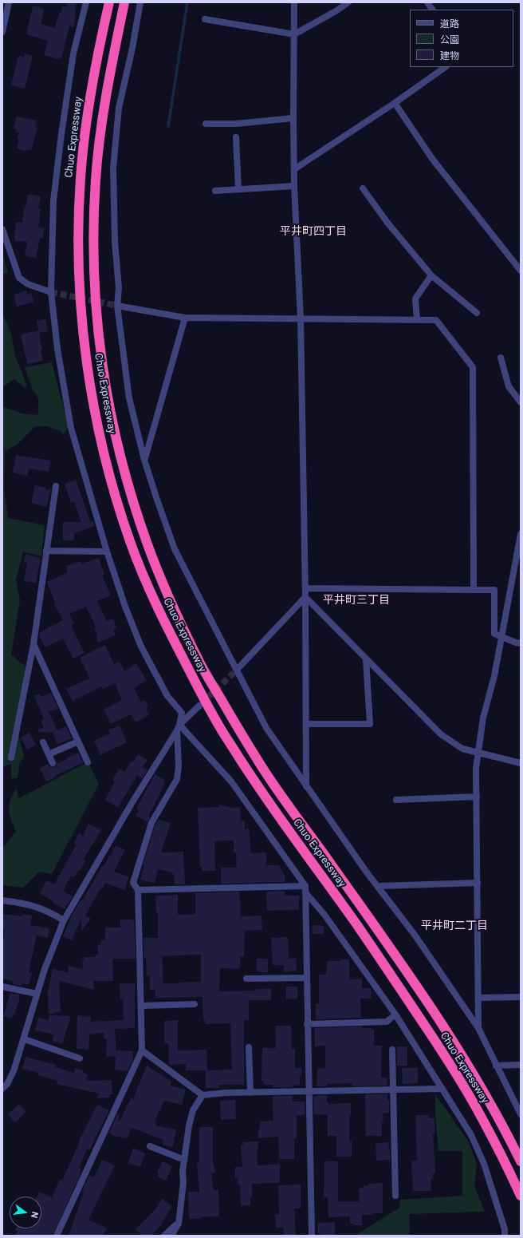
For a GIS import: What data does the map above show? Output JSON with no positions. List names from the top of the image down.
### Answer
{
  "streets": {
    "highway": ["Chuo Expressway"]
  },
  "districts": ["平井町四丁目", "平井町三丁目", "平井町二丁目"],
  "legend": ["道路", "公園", "建物"],
  "north": "right"
}
